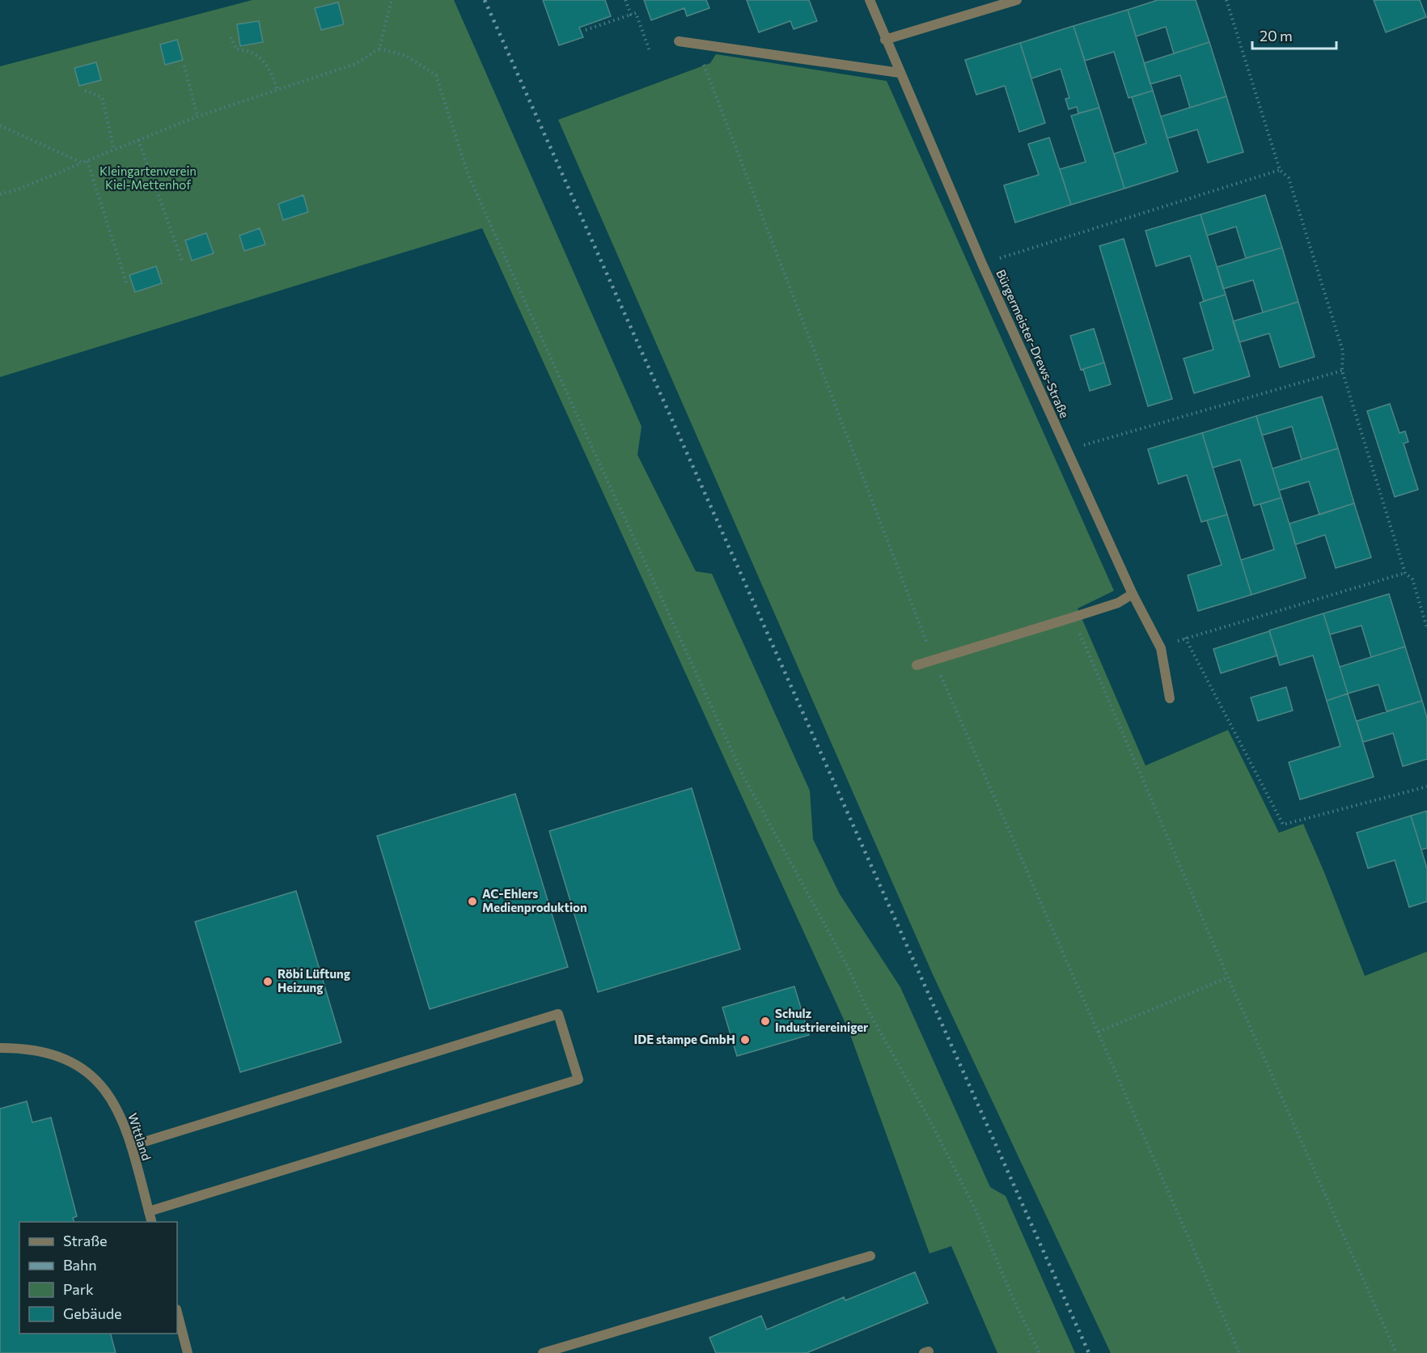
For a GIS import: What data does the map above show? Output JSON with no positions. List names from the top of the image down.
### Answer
{
  "streets": {
    "street": ["Bürgermeister-Drews-Straße", "Wittland"]
  },
  "parks": ["Kleingartenverein Kiel-Mettenhof"],
  "places": [
    "AC-Ehlers Medienproduktion",
    "Röbi Lüftung Heizung",
    "Schulz Industriereiniger",
    "IDE stampe GmbH"
  ],
  "legend": [
    "Straße",
    "Bahn",
    "Park",
    "Gebäude"
  ],
  "scale_bar": "20 m"
}
